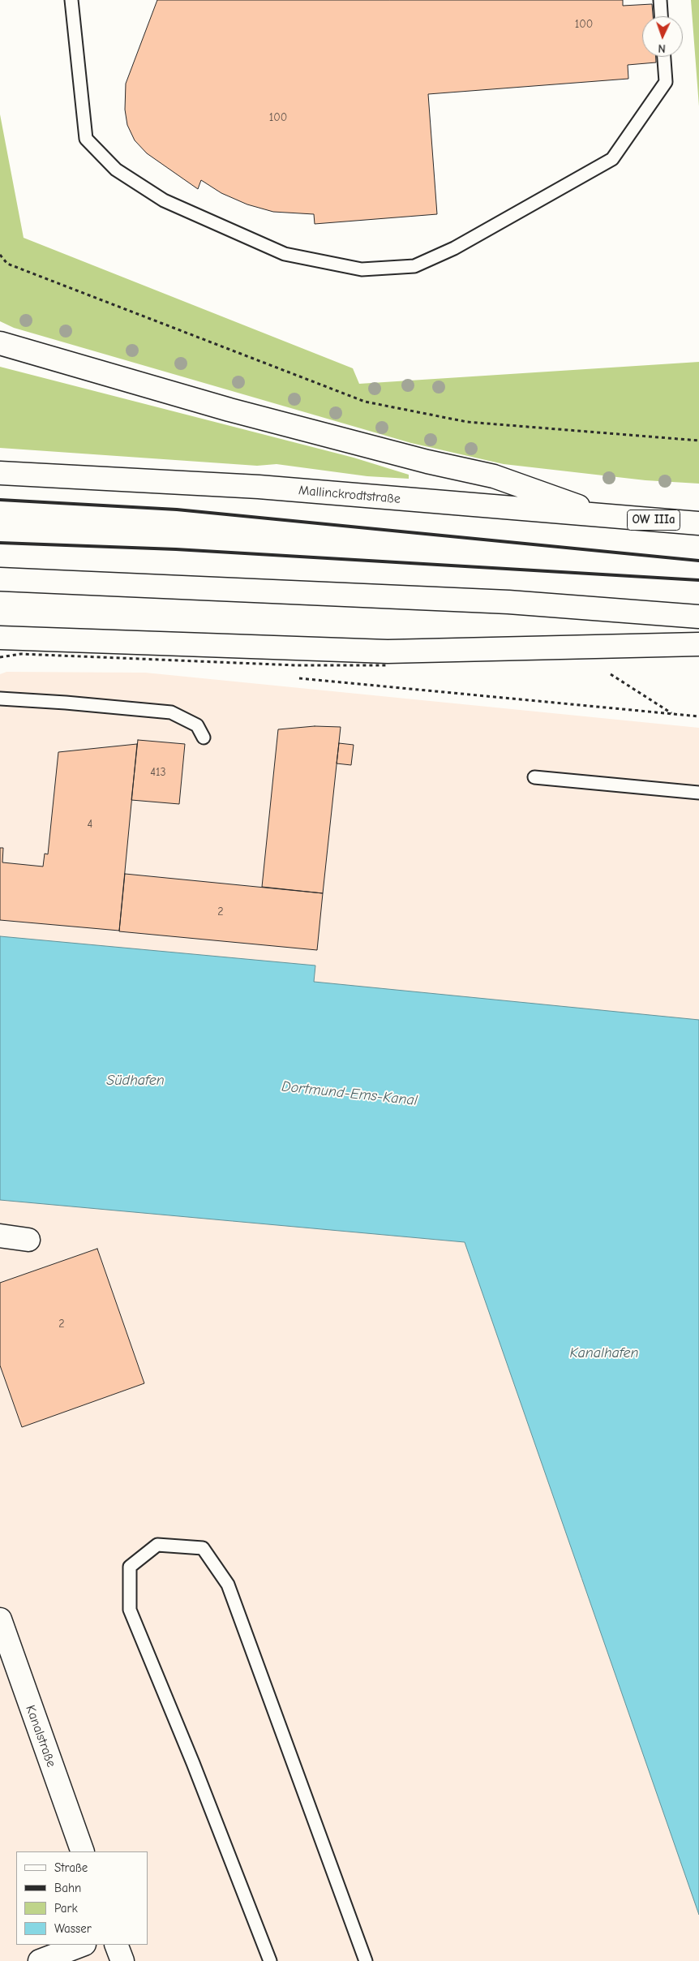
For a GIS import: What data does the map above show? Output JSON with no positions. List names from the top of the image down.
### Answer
{
  "streets": {
    "main road": ["Mallinckrodtstraße", "OW IIIa", "Kanalstraße"]
  },
  "water": ["Südhafen", "Dortmund-Ems-Kanal", "Kanalhafen"],
  "house_numbers": [
    "100",
    "100",
    "413",
    "4",
    "2",
    "2"
  ],
  "legend": [
    "Straße",
    "Bahn",
    "Park",
    "Wasser"
  ],
  "north": "bottom"
}
